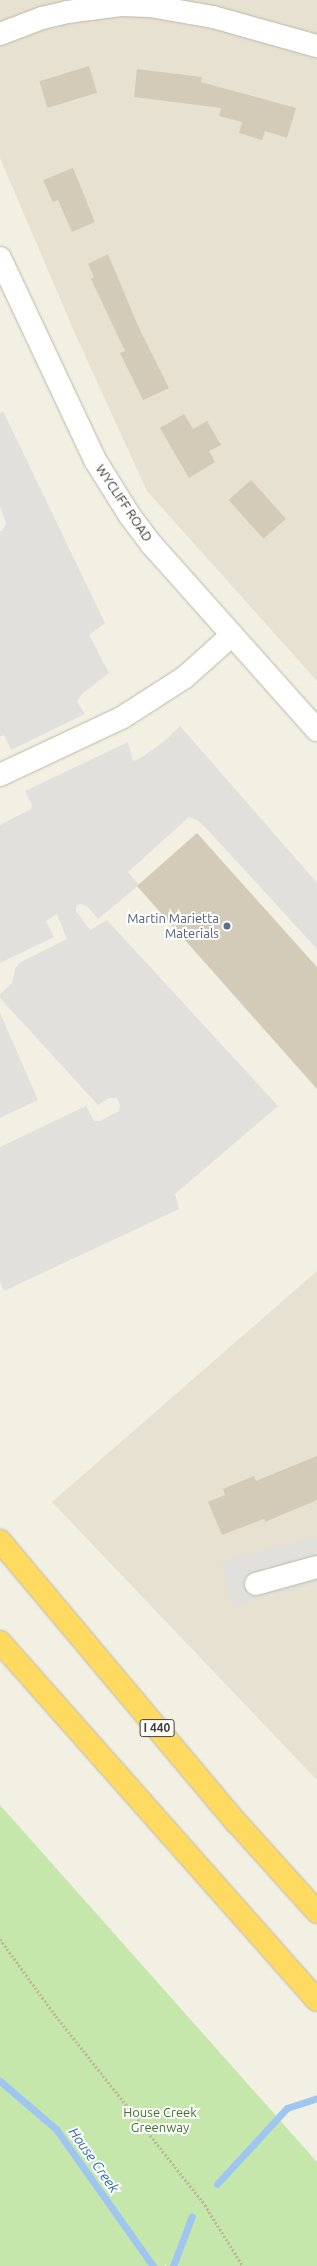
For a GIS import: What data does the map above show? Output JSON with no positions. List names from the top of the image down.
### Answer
{
  "streets": {
    "highway": ["I 440"],
    "street": ["WYCLIFF ROAD"]
  },
  "water": ["House Creek"],
  "parks": ["House Creek Greenway"],
  "places": ["Martin Marietta Materials"]
}
